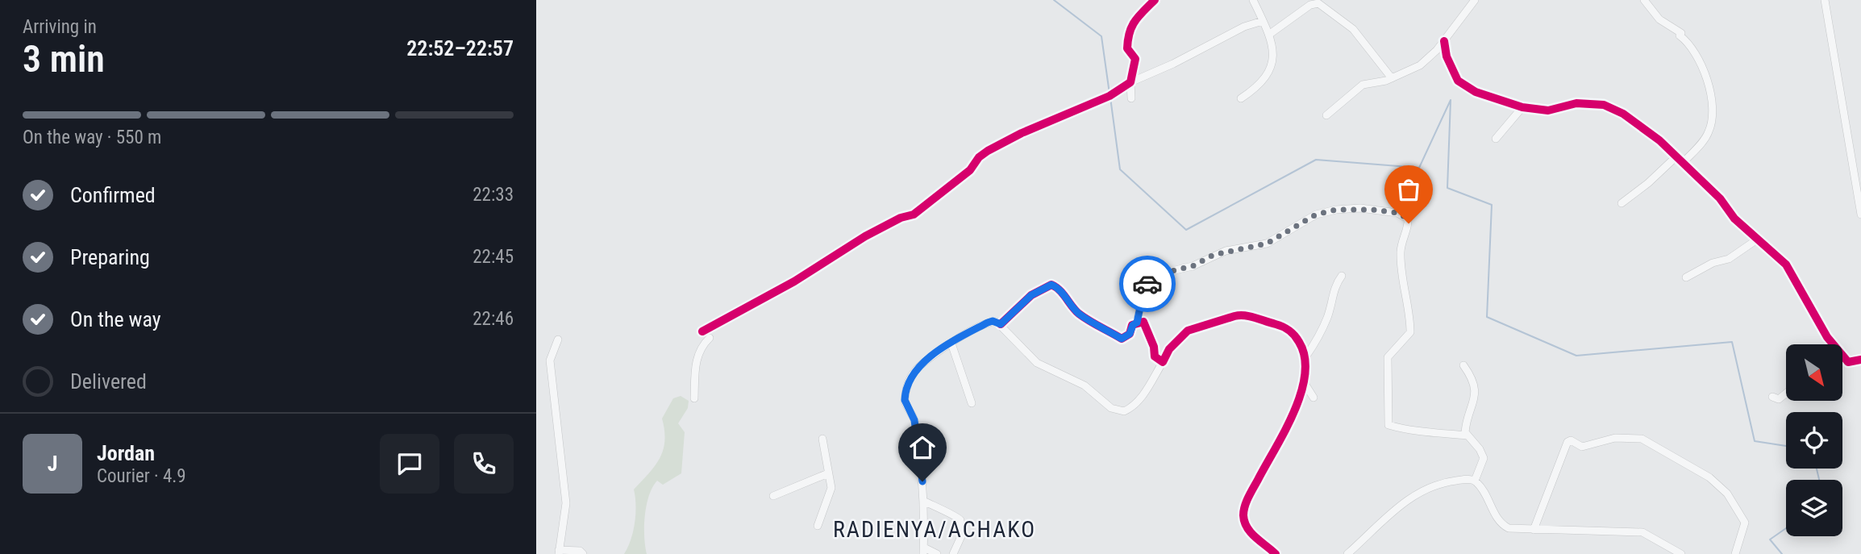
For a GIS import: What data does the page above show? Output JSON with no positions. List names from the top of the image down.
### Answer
{
  "districts": ["RADIENYA/ACHAKO"],
  "north": "bottom right",
  "page": {
    "heading": ["3 min", "Arriving in", "22:52–22:57"],
    "panel": ["Jordan", "Courier · 4.9"],
    "bar": "On the way · 550 m",
    "list": [
      ["Confirmed", "22:33"],
      ["Preparing", "22:45"],
      ["On the way", "22:46"],
      "Delivered"
    ],
    "round": "J"
  }
}
